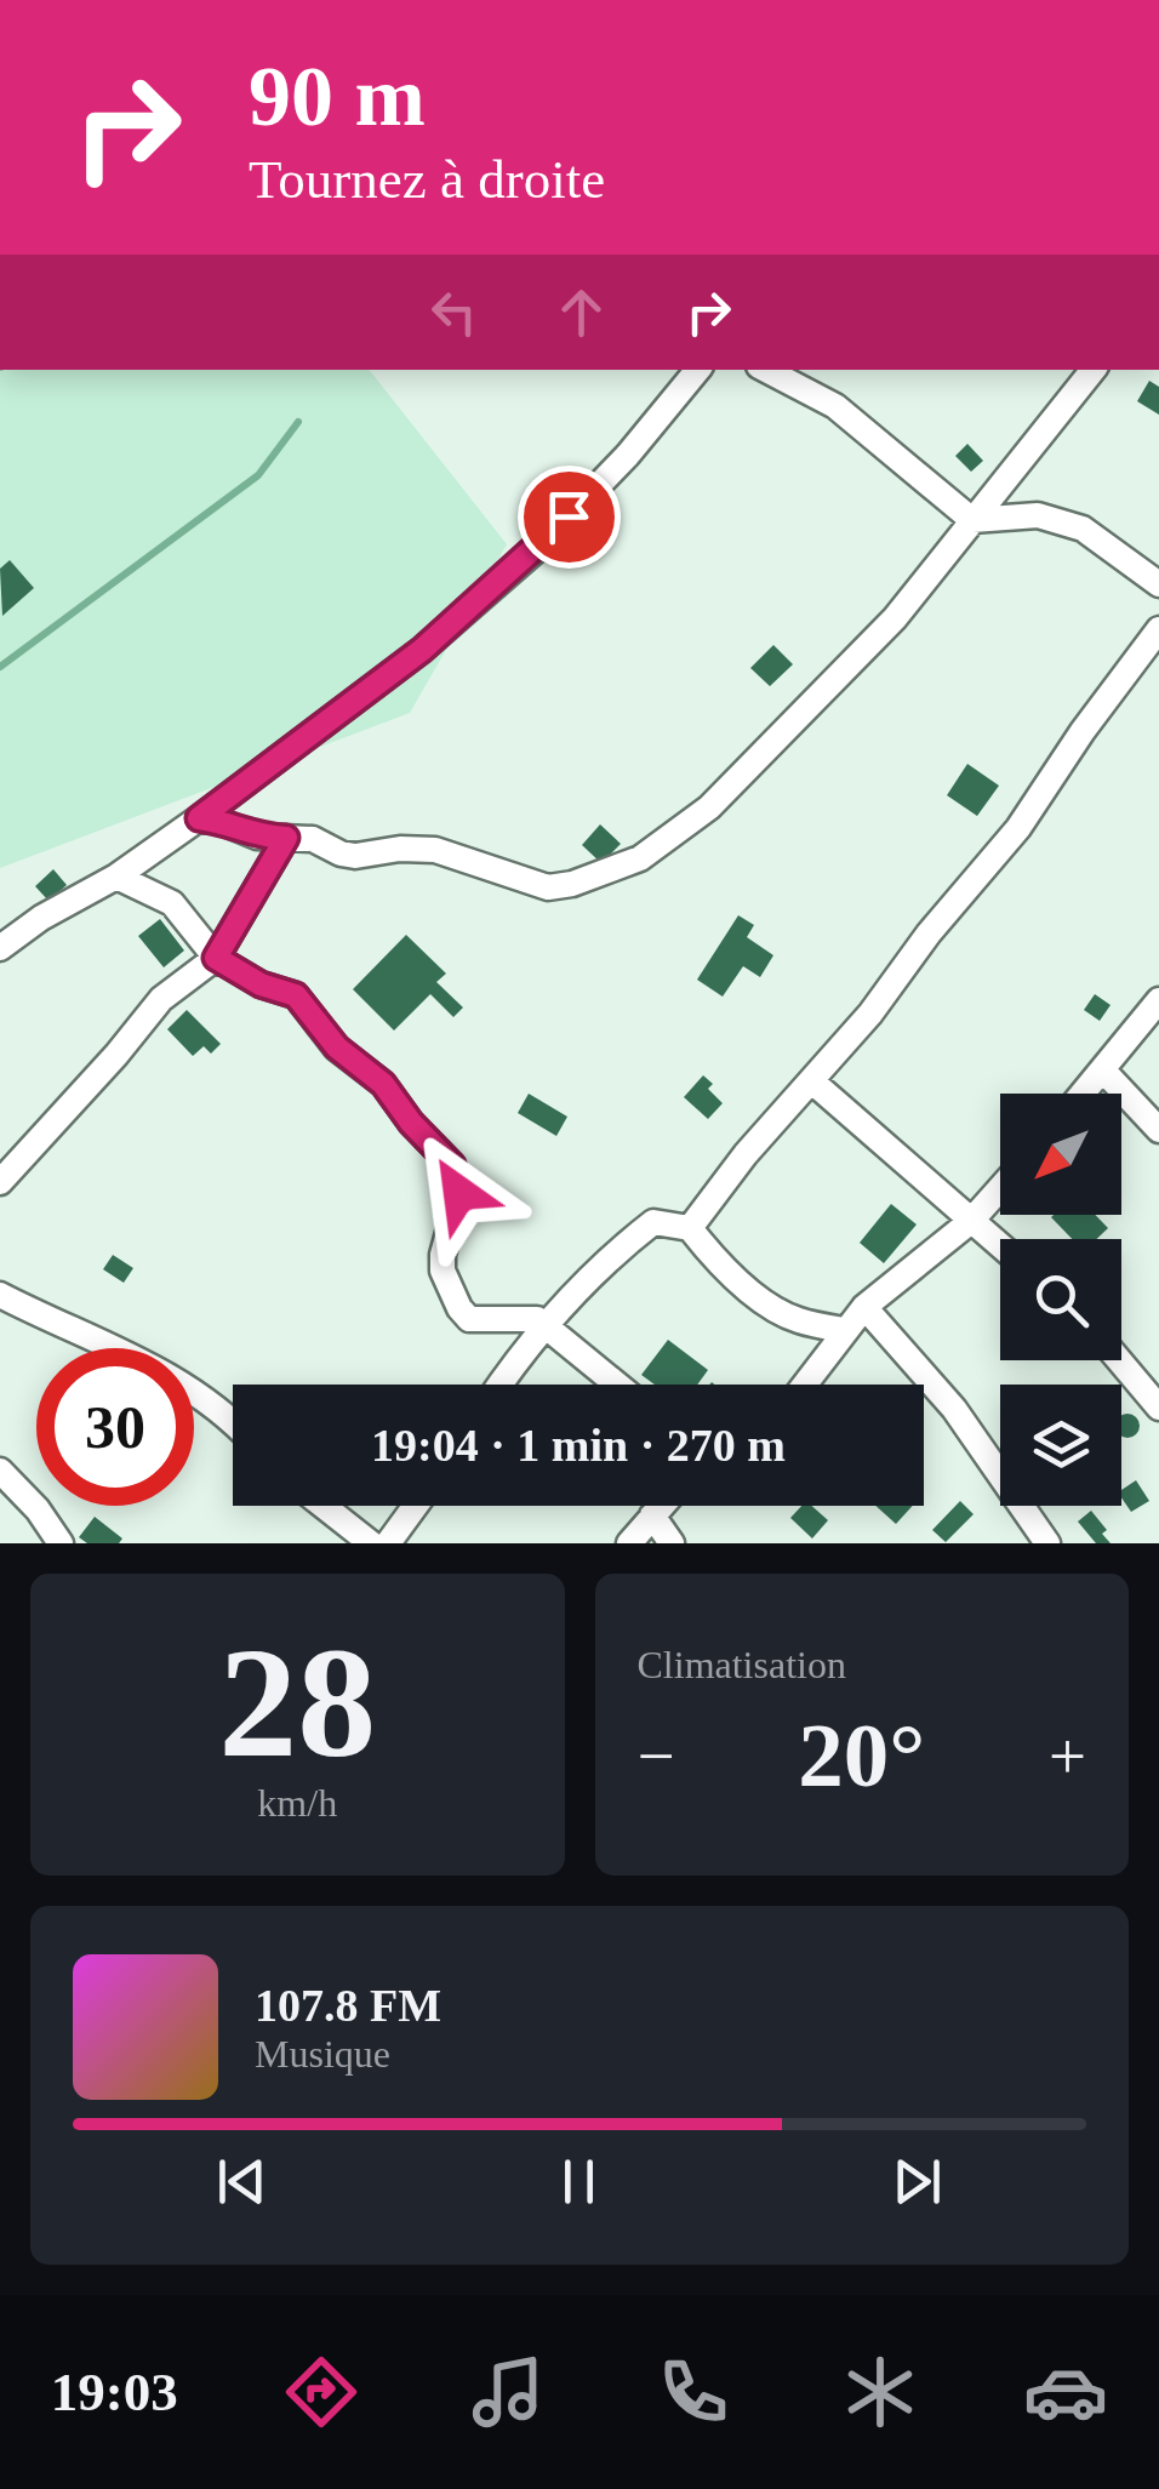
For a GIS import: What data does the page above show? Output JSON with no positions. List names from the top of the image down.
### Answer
{
  "north": "bottom left",
  "page": {
    "turn": ["90 m", "Tournez à droite"],
    "limit": "30",
    "trip": "19:04 · 1 min · 270 m",
    "tile": [
      ["28", "km/h"],
      "Climatisation"
    ],
    "heat": ["−", "20°", "+"],
    "song": ["107.8 FM", "Musique"],
    "tabs": "19:03"
  }
}
